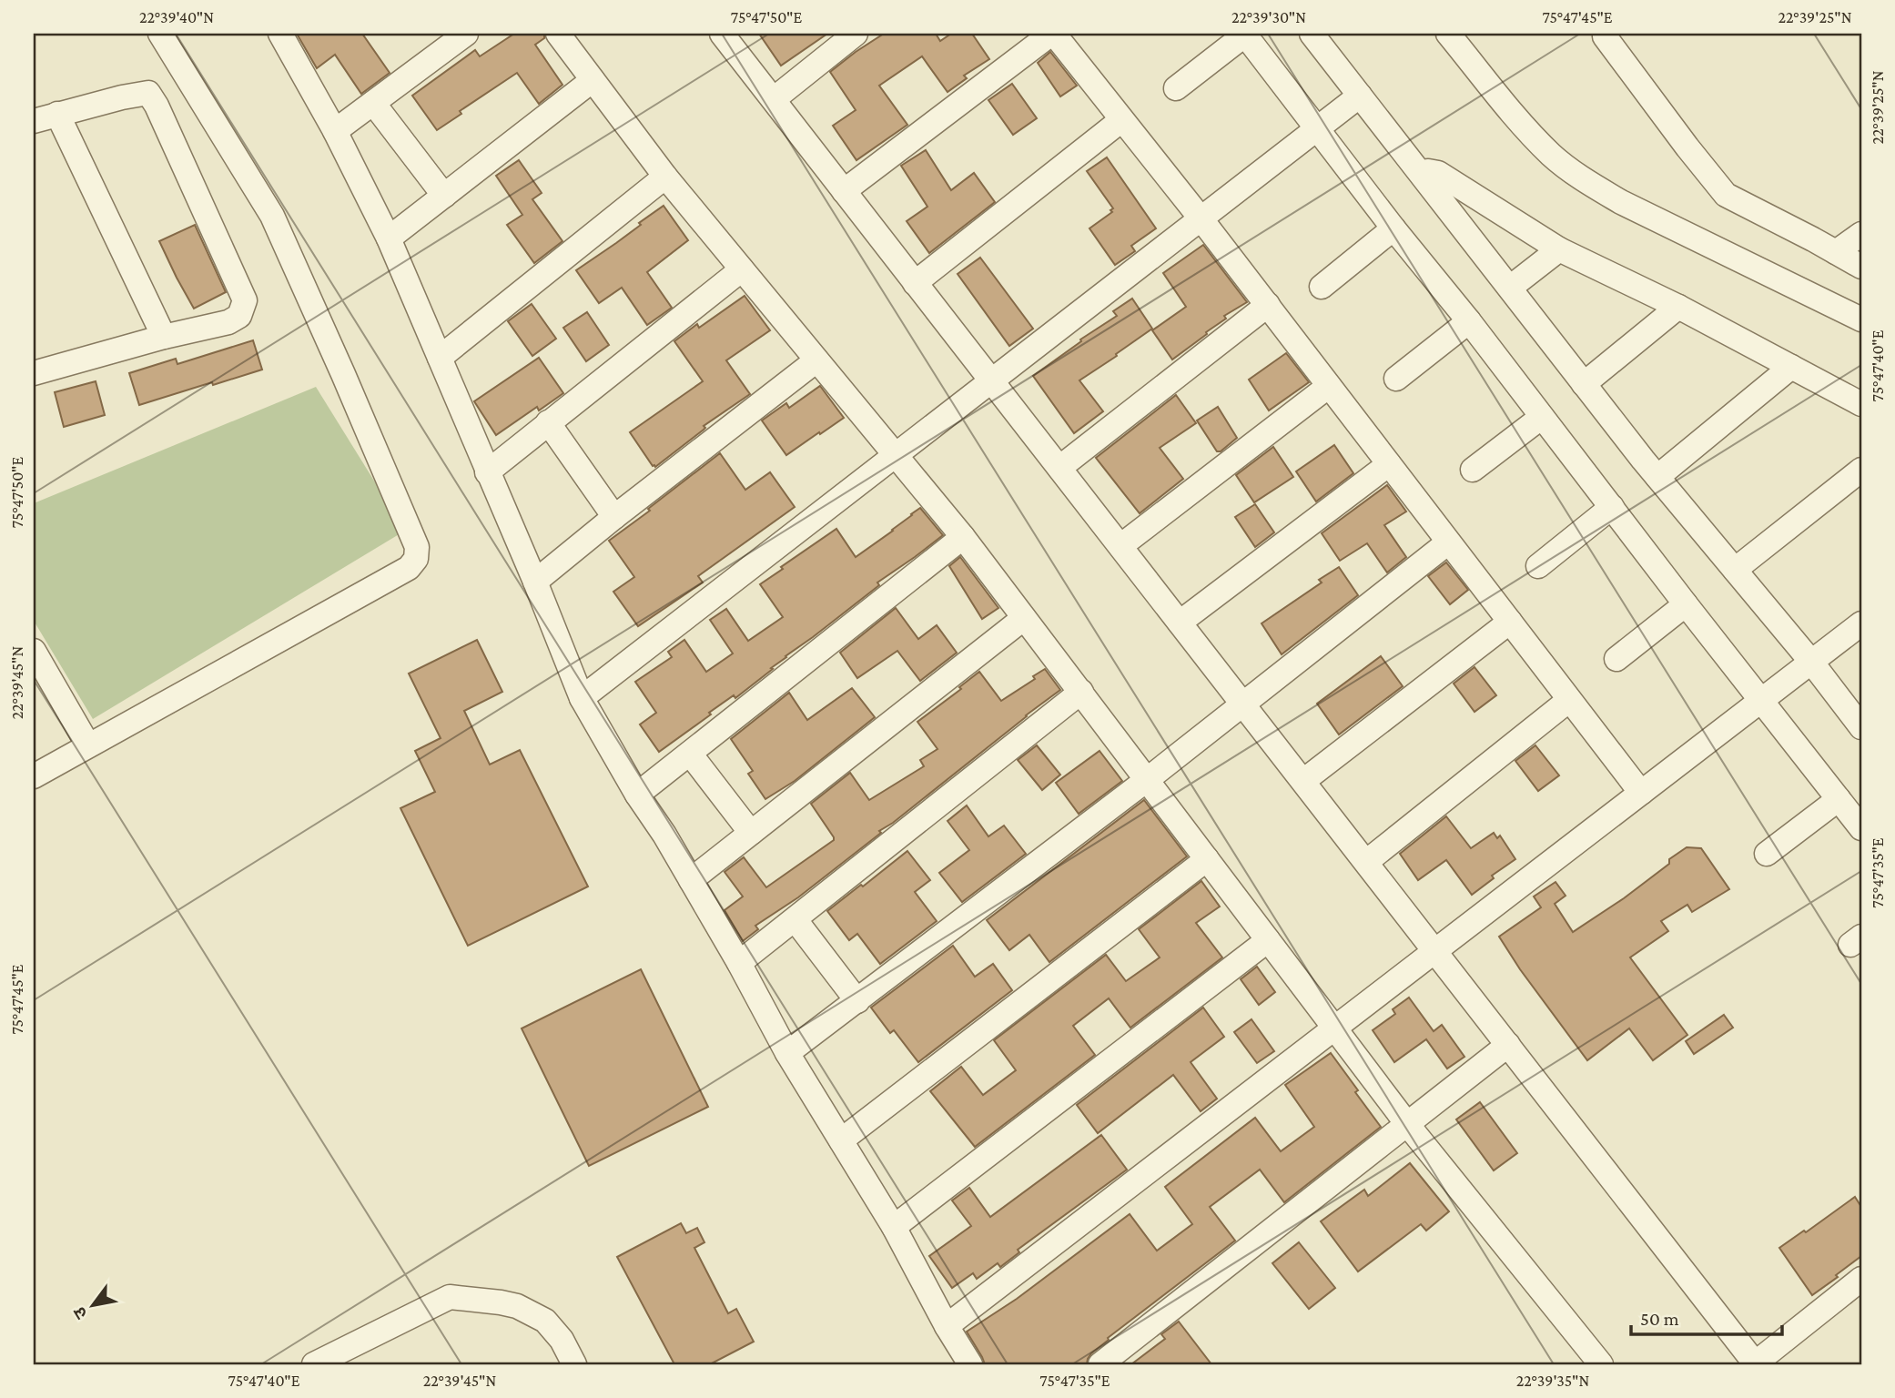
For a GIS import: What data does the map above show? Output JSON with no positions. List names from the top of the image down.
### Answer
{
  "scale_bar": "50 m",
  "north": "bottom left",
  "coordinates": [
    "22°39'40\"N",
    "75°47'50\"E",
    "22°39'30\"N",
    "75°47'45\"E",
    "22°39'25\"N",
    "75°47'40\"E",
    "22°39'45\"N",
    "75°47'35\"E",
    "22°39'35\"N"
  ]
}
